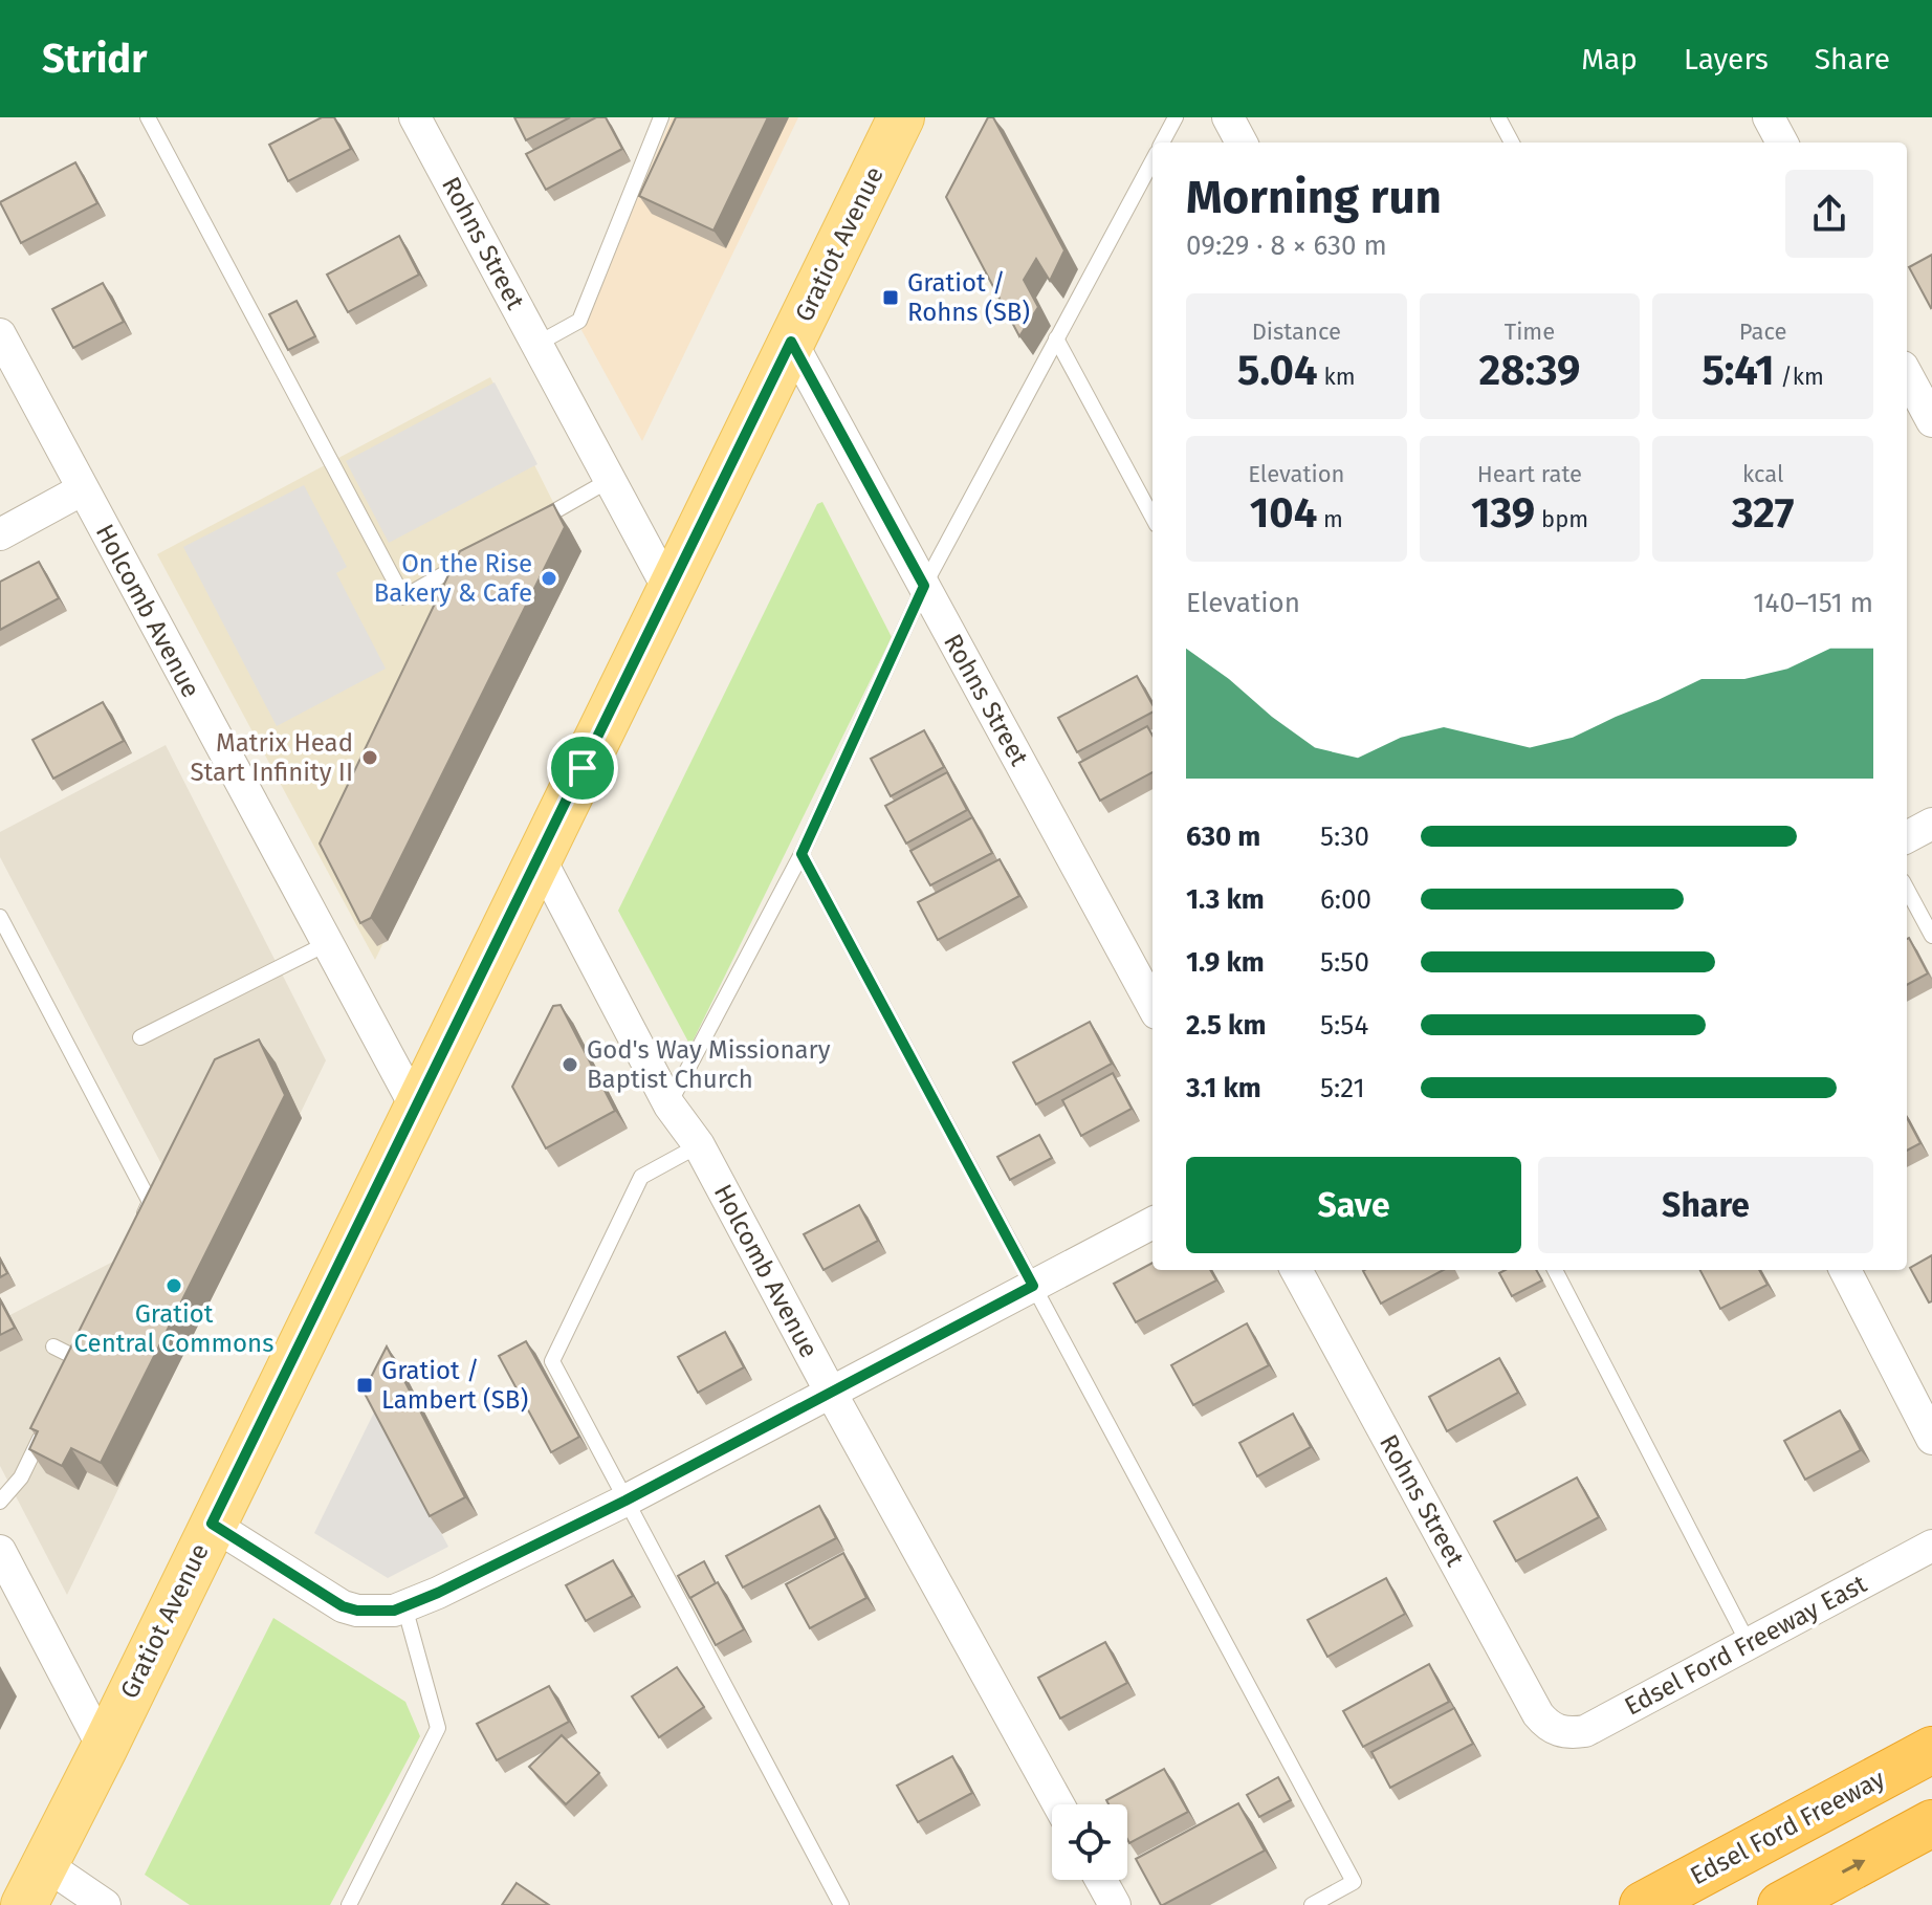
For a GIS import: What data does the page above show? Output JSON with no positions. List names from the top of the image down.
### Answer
{
  "streets": {
    "highway": ["Edsel Ford Freeway"],
    "main road": ["Gratiot Avenue"],
    "street": ["Rohns Street", "Holcomb Avenue", "Edsel Ford Freeway East"]
  },
  "crossings": [
    ["Rohns Street", "Gratiot Avenue"],
    ["Rohns Street", "Edsel Ford Freeway East"],
    ["Gratiot Avenue", "Holcomb Avenue"]
  ],
  "places": {
    "transit": ["Gratiot / Rohns (SB)", "Gratiot / Lambert (SB)"],
    "other": [
      "On the Rise Bakery & Cafe",
      "Matrix Head Start Infinity II",
      "God's Way Missionary Baptist Church",
      "Gratiot Central Commons"
    ]
  },
  "page": {
    "header": "Stridr",
    "nav": ["Map", "Layers", "Share"],
    "heading": ["Morning run", "09:29 · 8 × 630 m"],
    "stats": [
      ["Distance", "5.04 km"],
      ["Time", "28:39"],
      ["Pace", "5:41 /km"],
      ["Elevation", "104 m"],
      ["Heart rate", "139 bpm"],
      ["kcal", "327"]
    ],
    "chart": ["Elevation", "140–151 m"],
    "list": [
      {
        "name": "630 m",
        "note": "5:30"
      },
      {
        "name": "1.3 km",
        "note": "6:00"
      },
      {
        "name": "1.9 km",
        "note": "5:50"
      },
      {
        "name": "2.5 km",
        "note": "5:54"
      },
      {
        "name": "3.1 km",
        "note": "5:21"
      }
    ],
    "buttons": ["Save", "Share"]
  }
}
